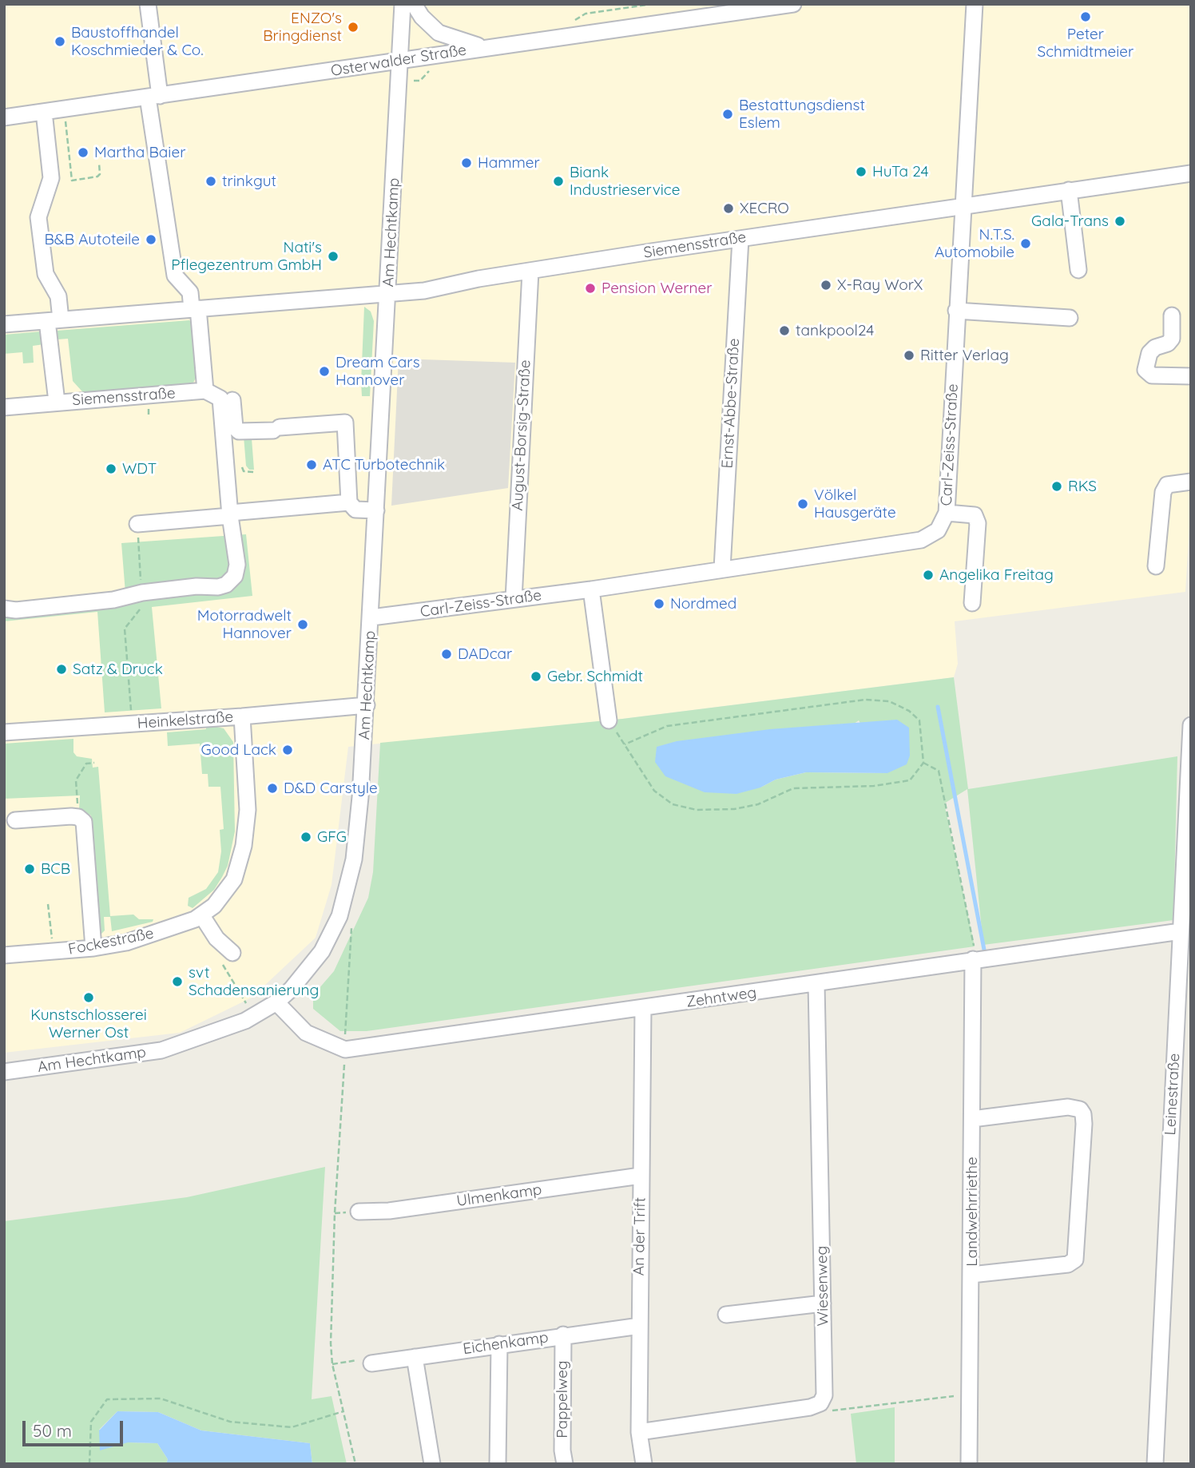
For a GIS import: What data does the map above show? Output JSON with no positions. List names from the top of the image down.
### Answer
{
  "streets": {
    "street": [
      "Osterwalder Straße",
      "Am Hechtkamp",
      "Siemensstraße",
      "Ernst-Abbe-Straße",
      "August-Borsig-Straße",
      "Carl-Zeiss-Straße",
      "Heinkelstraße",
      "Fockestraße",
      "Zehntweg",
      "Leinestraße",
      "Ulmenkamp",
      "Landwehrriethe",
      "An der Trift",
      "Wiesenweg",
      "Eichenkamp",
      "Pappelweg"
    ]
  },
  "crossings": [
    ["Osterwalder Straße", "Am Hechtkamp"],
    ["Am Hechtkamp", "Siemensstraße"],
    ["Am Hechtkamp", "Carl-Zeiss-Straße"],
    ["Am Hechtkamp", "Heinkelstraße"],
    ["Siemensstraße", "Ernst-Abbe-Straße"],
    ["Siemensstraße", "August-Borsig-Straße"],
    ["Siemensstraße", "Carl-Zeiss-Straße"],
    ["Ernst-Abbe-Straße", "Carl-Zeiss-Straße"],
    ["August-Borsig-Straße", "Carl-Zeiss-Straße"],
    ["Heinkelstraße", "Fockestraße"],
    ["Zehntweg", "Leinestraße"],
    ["Zehntweg", "Landwehrriethe"],
    ["Zehntweg", "An der Trift"],
    ["Zehntweg", "Wiesenweg"],
    ["Ulmenkamp", "An der Trift"],
    ["An der Trift", "Eichenkamp"],
    ["Eichenkamp", "Pappelweg"]
  ],
  "places": [
    "Peter Schmidtmeier",
    "ENZO's Bringdienst",
    "Baustoffhandel Koschmieder & Co.",
    "Bestattungsdienst Eslem",
    "Martha Baier",
    "Hammer",
    "HuTa 24",
    "trinkgut",
    "Biank Industrieservice",
    "XECRO",
    "Gala-Trans",
    "B&B Autoteile",
    "N.T.S. Automobile",
    "Nati's Pflegezentrum GmbH",
    "X-Ray WorX",
    "Pension Werner",
    "tankpool24",
    "Ritter Verlag",
    "Dream Cars Hannover",
    "ATC Turbotechnik",
    "WDT",
    "RKS",
    "Völkel Hausgeräte",
    "Angelika Freitag",
    "Nordmed",
    "Motorradwelt Hannover",
    "DADcar",
    "Satz & Druck",
    "Gebr. Schmidt",
    "Good Lack",
    "D&D Carstyle",
    "GFG",
    "BCB",
    "svt Schadensanierung",
    "Kunstschlosserei Werner Ost"
  ],
  "scale_bar": "50 m"
}
